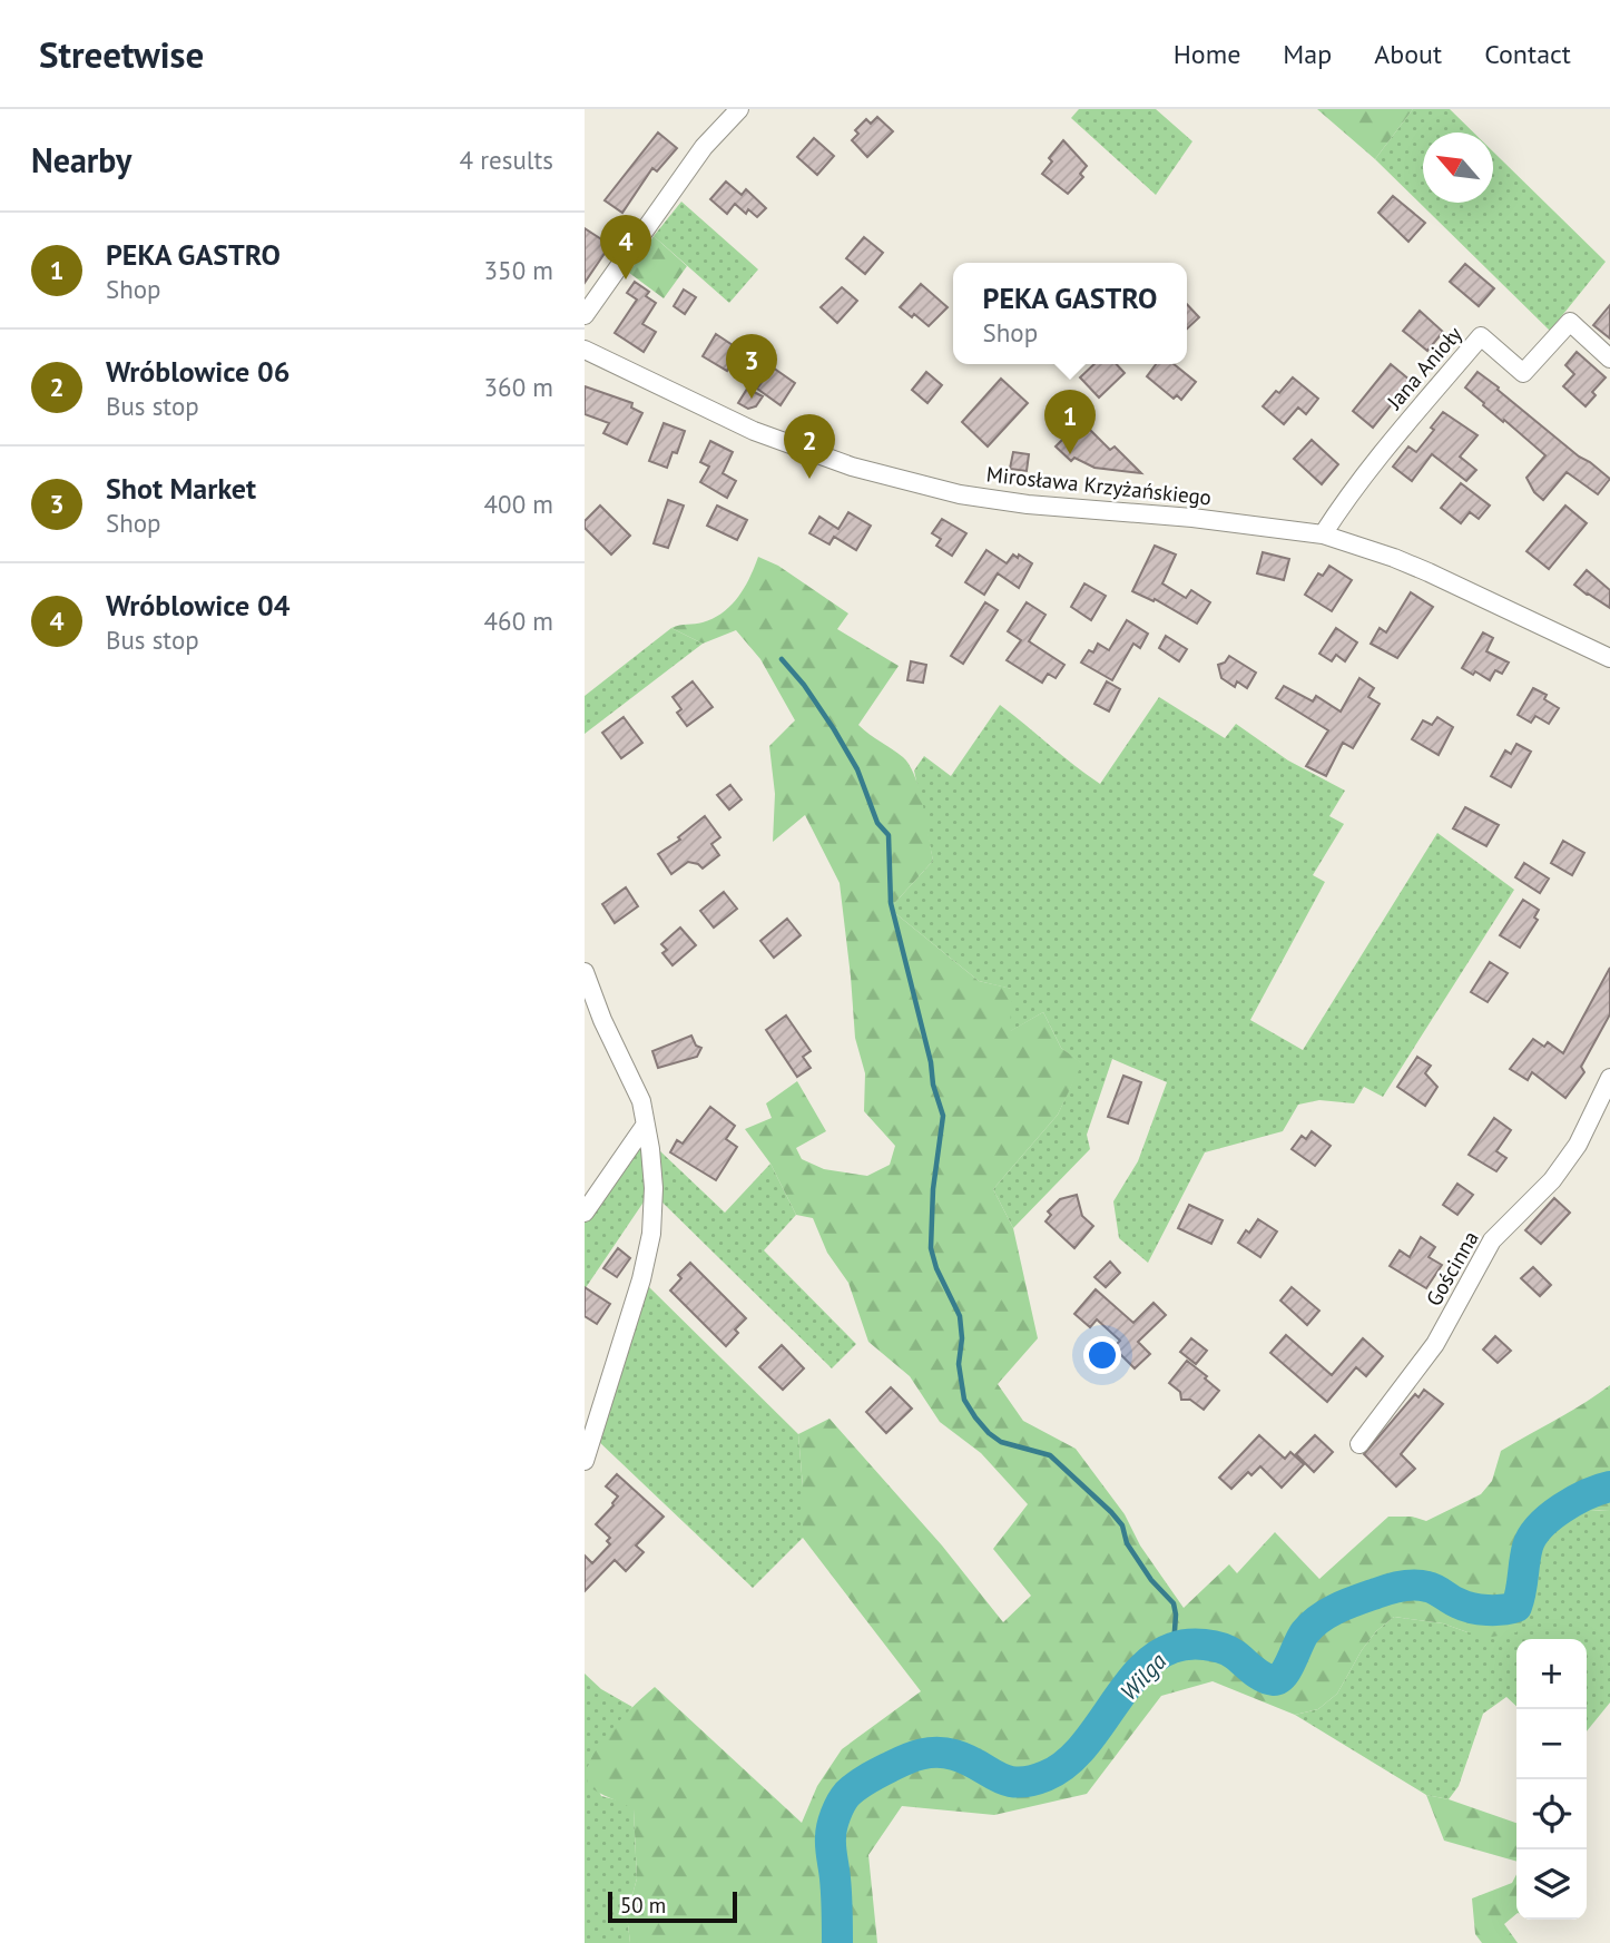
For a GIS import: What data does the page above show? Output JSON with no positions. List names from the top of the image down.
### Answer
{
  "streets": {
    "street": ["Jana Anioły", "Mirosława Krzyżańskiego", "Gościnna"]
  },
  "crossings": [
    ["Jana Anioły", "Mirosława Krzyżańskiego"]
  ],
  "water": ["Wilga"],
  "scale_bar": "50 m",
  "north": "top left",
  "page": {
    "header": "Streetwise",
    "nav": [
      "Home",
      "Map",
      "About",
      "Contact"
    ],
    "heading": ["Nearby", "4 results"],
    "list": [
      {
        "mark": "1",
        "name": "PEKA GASTRO",
        "note": "Shop",
        "value": "350 m"
      },
      {
        "mark": "2",
        "name": "Wróblowice 06",
        "note": "Bus stop",
        "value": "360 m"
      },
      {
        "mark": "3",
        "name": "Shot Market",
        "note": "Shop",
        "value": "400 m"
      },
      {
        "mark": "4",
        "name": "Wróblowice 04",
        "note": "Bus stop",
        "value": "460 m"
      }
    ],
    "pins": [
      "4",
      "3",
      "1",
      "2"
    ],
    "popup": ["PEKA GASTRO", "Shop"],
    "map_buttons": ["+", "−"],
    "scale": "50 m"
  }
}
